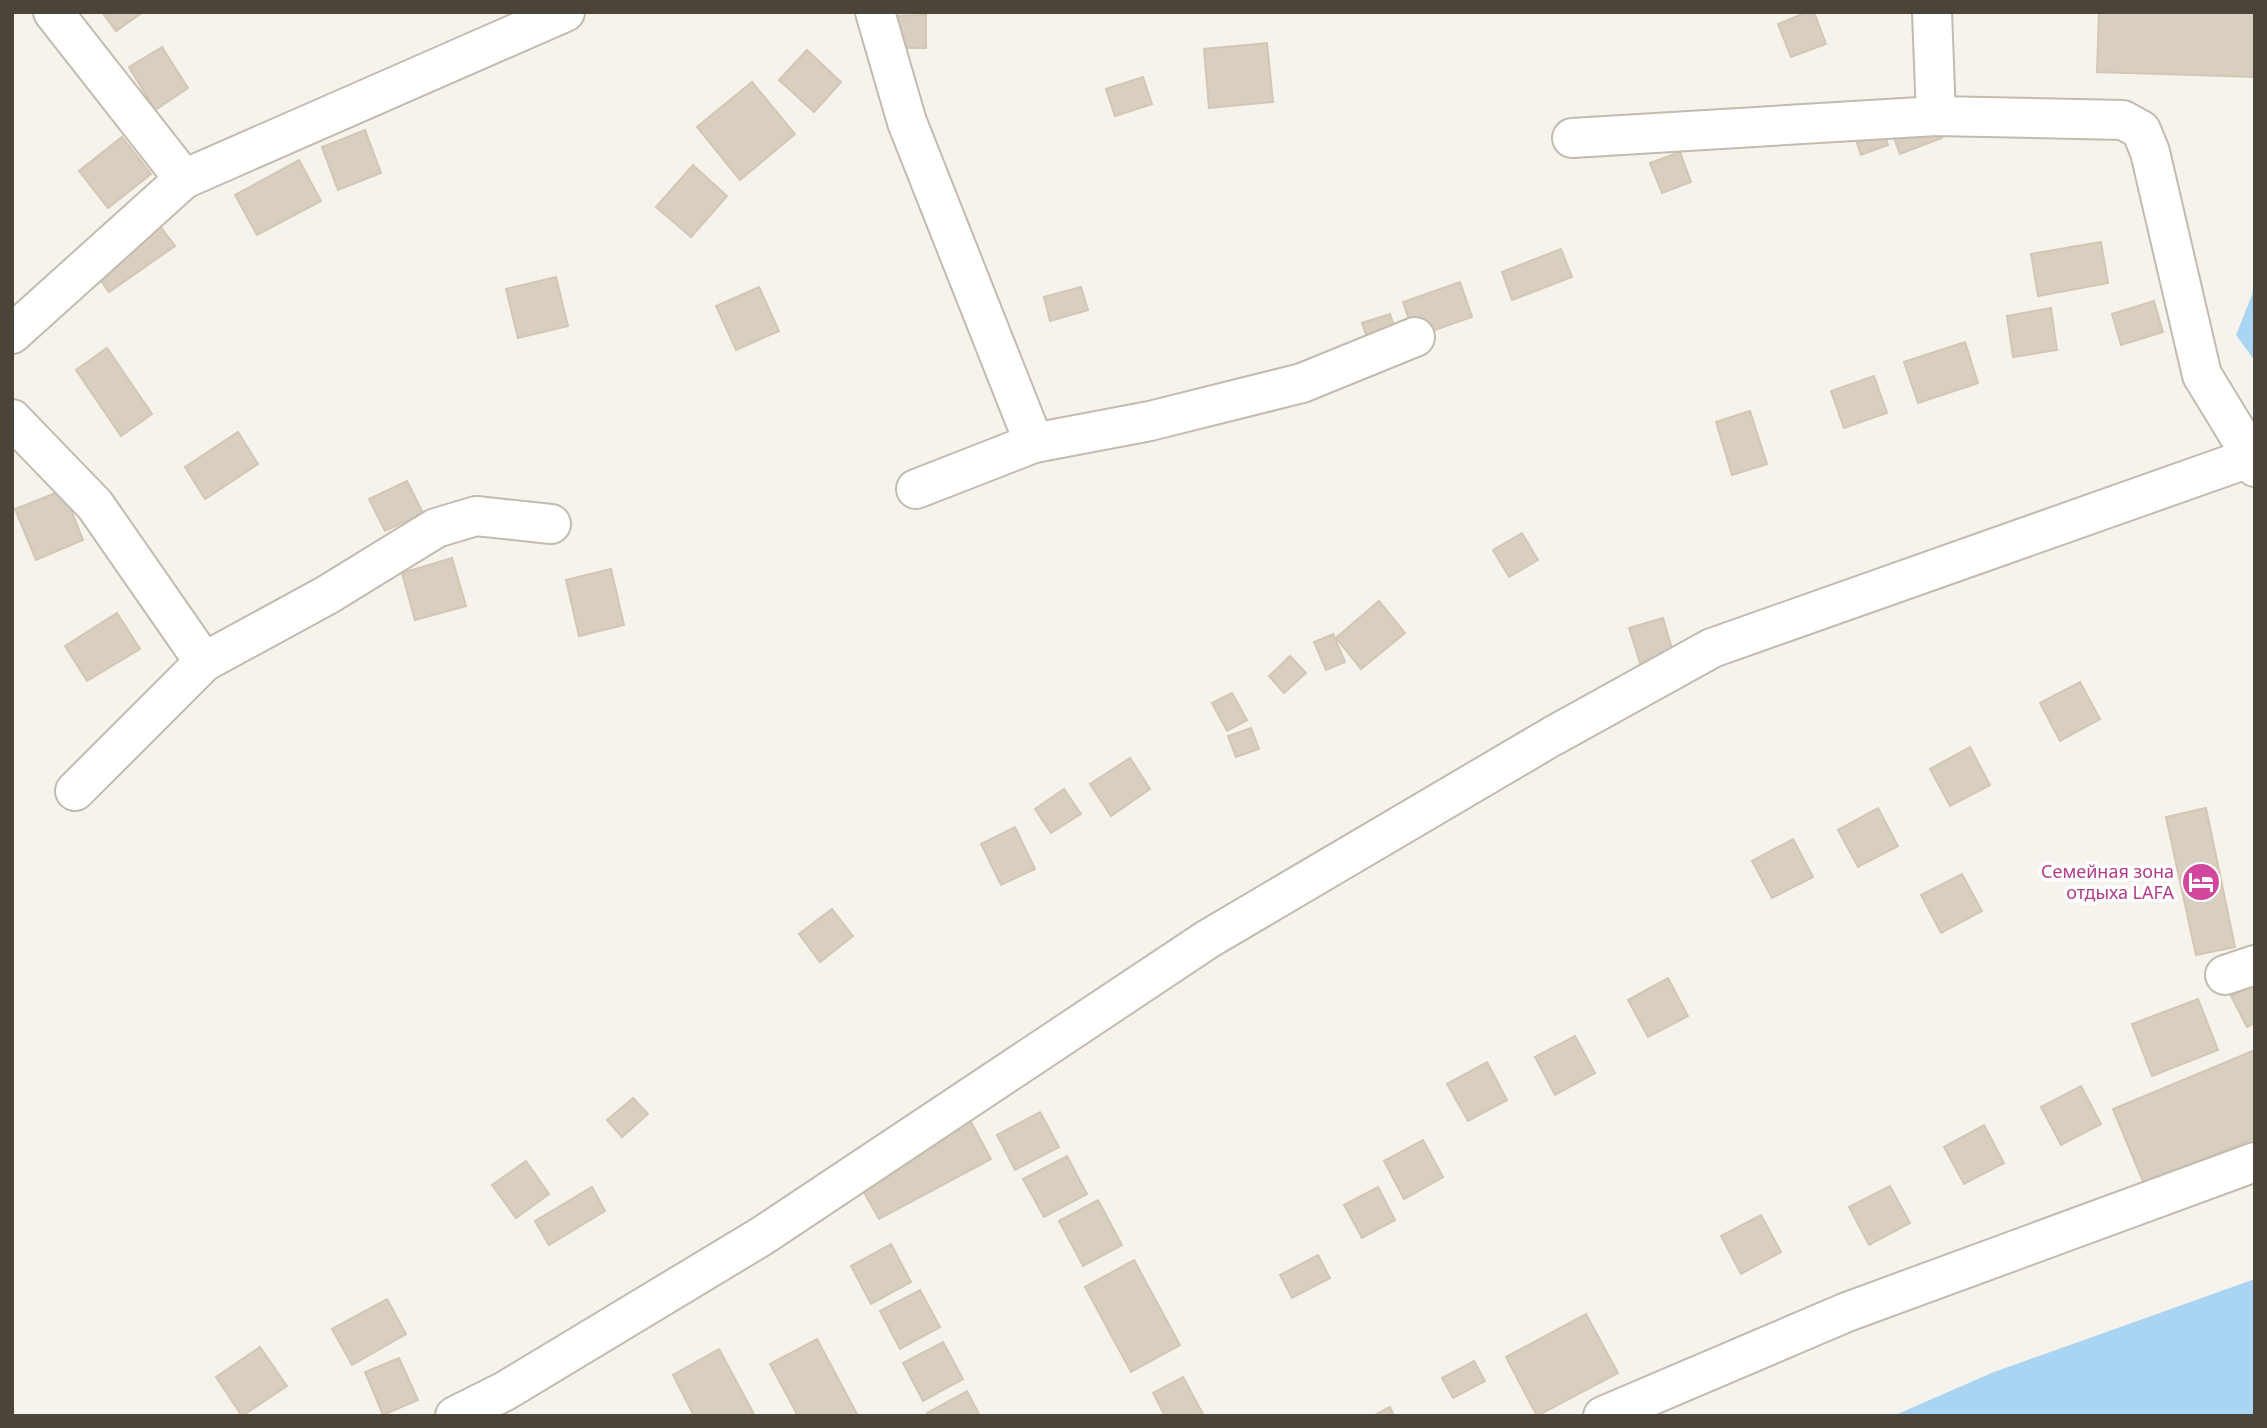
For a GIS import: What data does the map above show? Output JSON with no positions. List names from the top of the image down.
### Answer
{
  "places": {
    "hotel": ["Семейная зона отдыха LAFA"]
  }
}
